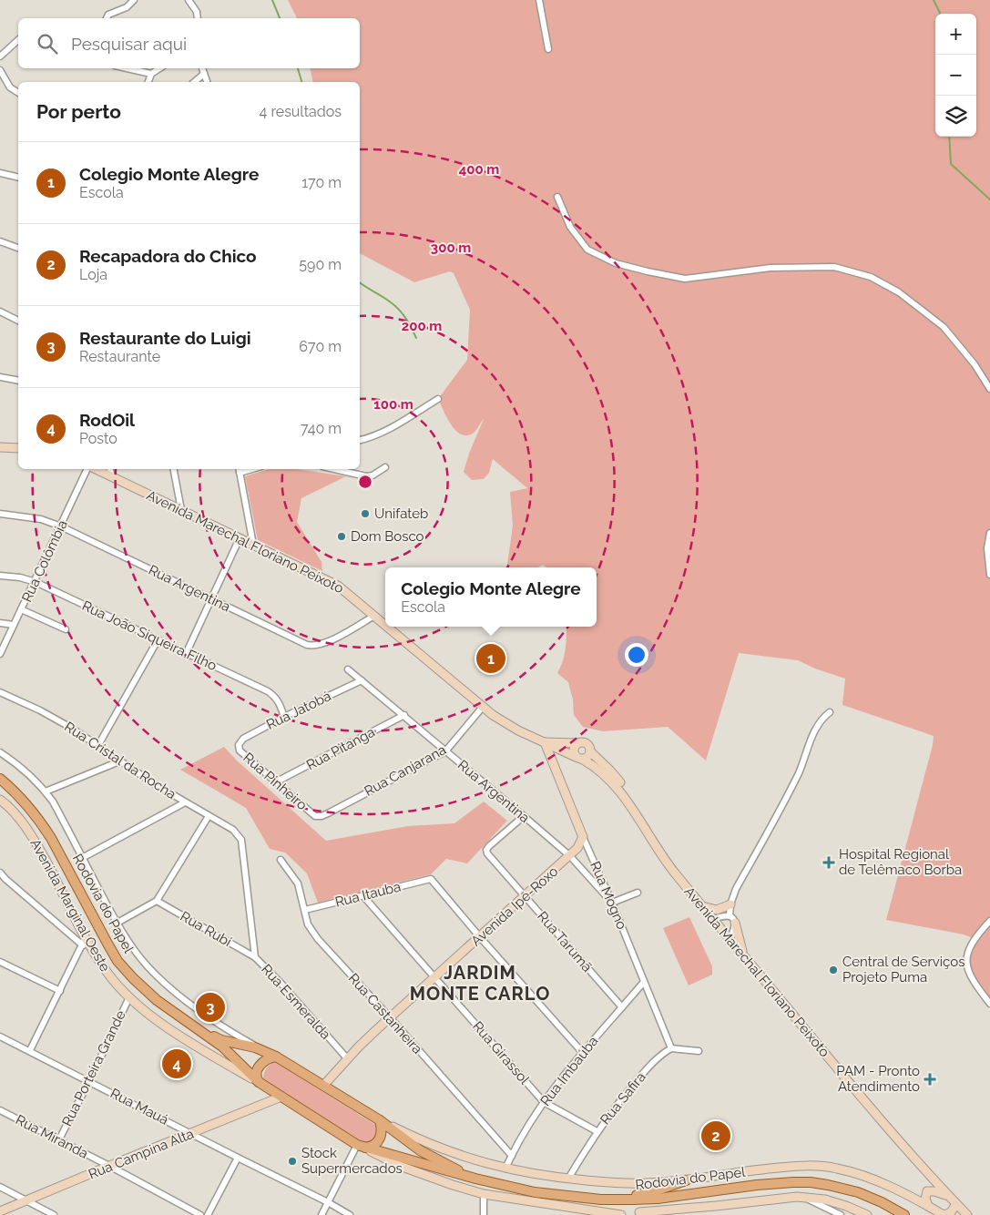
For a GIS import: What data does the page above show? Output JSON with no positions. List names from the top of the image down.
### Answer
{
  "streets": {
    "main road": [
      "Avenida Marechal Floriano Peixoto",
      "Rua Mogno",
      "Rodovia do Papel",
      "Avenida Marginal Oeste",
      "Avenida Ipê-Roxo",
      "Rua Campina Alta"
    ],
    "street": [
      "Rua Colômbia",
      "Rua Argentina",
      "Rua João Siqueira Filho",
      "Rua Jatobá",
      "Rua Pitanga",
      "Rua Cristal da Rocha",
      "Rua Canjarana",
      "Rua Pinheiro",
      "Rua Itauba",
      "Rua Rubi",
      "Rua Tarumã",
      "Rua Esmeralda",
      "Rua Castanheira",
      "Rua Girassol",
      "Rua Porteira Grande",
      "Rua Imbaúba",
      "Rua Safira",
      "Rua Mauá",
      "Rua Miranda"
    ]
  },
  "crossings": [
    ["Avenida Marechal Floriano Peixoto", "Rua Argentina"],
    ["Avenida Marechal Floriano Peixoto", "Rua Canjarana"],
    ["Avenida Marechal Floriano Peixoto", "Rua Mogno"],
    ["Rua Colômbia", "Rua Argentina"],
    ["Rua Colômbia", "Rua João Siqueira Filho"],
    ["Rua Argentina", "Rua Jatobá"],
    ["Rua Argentina", "Rua Pitanga"],
    ["Rua Argentina", "Rua Canjarana"],
    ["Rua Argentina", "Rua Mogno"],
    ["Rua Argentina", "Avenida Ipê-Roxo"],
    ["Rua Argentina", "Rua Tarumã"],
    ["Rua João Siqueira Filho", "Rua Jatobá"],
    ["Rua Jatobá", "Rua Pinheiro"],
    ["Rua Pitanga", "Rua Pinheiro"],
    ["Rua Cristal da Rocha", "Rua Esmeralda"],
    ["Rua Canjarana", "Rua Pinheiro"],
    ["Rua Itauba", "Avenida Ipê-Roxo"],
    ["Rua Itauba", "Rua Castanheira"],
    ["Rua Itauba", "Rua Girassol"],
    ["Rua Mogno", "Avenida Ipê-Roxo"],
    ["Rua Mogno", "Rua Imbaúba"],
    ["Rua Mogno", "Rua Safira"],
    ["Rodovia do Papel", "Avenida Marginal Oeste"],
    ["Rodovia do Papel", "Avenida Ipê-Roxo"],
    ["Rodovia do Papel", "Rua Campina Alta"],
    ["Avenida Marginal Oeste", "Rua Porteira Grande"],
    ["Avenida Ipê-Roxo", "Rua Tarumã"],
    ["Avenida Ipê-Roxo", "Rua Esmeralda"],
    ["Avenida Ipê-Roxo", "Rua Castanheira"],
    ["Avenida Ipê-Roxo", "Rua Girassol"],
    ["Rua Rubi", "Rua Esmeralda"],
    ["Rua Tarumã", "Rua Imbaúba"],
    ["Rua Castanheira", "Rua Imbaúba"],
    ["Rua Girassol", "Rua Imbaúba"],
    ["Rua Girassol", "Rua Safira"],
    ["Rua Porteira Grande", "Rua Mauá"],
    ["Rua Porteira Grande", "Rua Miranda"],
    ["Rua Mauá", "Rua Campina Alta"],
    ["Rua Miranda", "Rua Campina Alta"]
  ],
  "districts": ["JARDIM MONTE CARLO"],
  "places": {
    "other": [
      "Unifateb",
      "Dom Bosco",
      "Central de Serviços Projeto Puma",
      "Stock Supermercados"
    ],
    "health": ["Hospital Regional de Telêmaco Borba", "PAM - Pronto Atendimento"]
  },
  "page": {
    "map_buttons": ["+", "−"],
    "search": "Pesquisar aqui",
    "heading": ["Por perto", "4 resultados"],
    "list": [
      {
        "mark": "1",
        "name": "Colegio Monte Alegre",
        "note": "Escola",
        "value": "170 m"
      },
      {
        "mark": "2",
        "name": "Recapadora do Chico",
        "note": "Loja",
        "value": "590 m"
      },
      {
        "mark": "3",
        "name": "Restaurante do Luigi",
        "note": "Restaurante",
        "value": "670 m"
      },
      {
        "mark": "4",
        "name": "RodOil",
        "note": "Posto",
        "value": "740 m"
      }
    ],
    "popup": ["Colegio Monte Alegre", "Escola"],
    "pins": [
      "1",
      "3",
      "4",
      "2"
    ]
  },
  "rings": [
    "400 m",
    "300 m",
    "200 m",
    "100 m"
  ]
}
